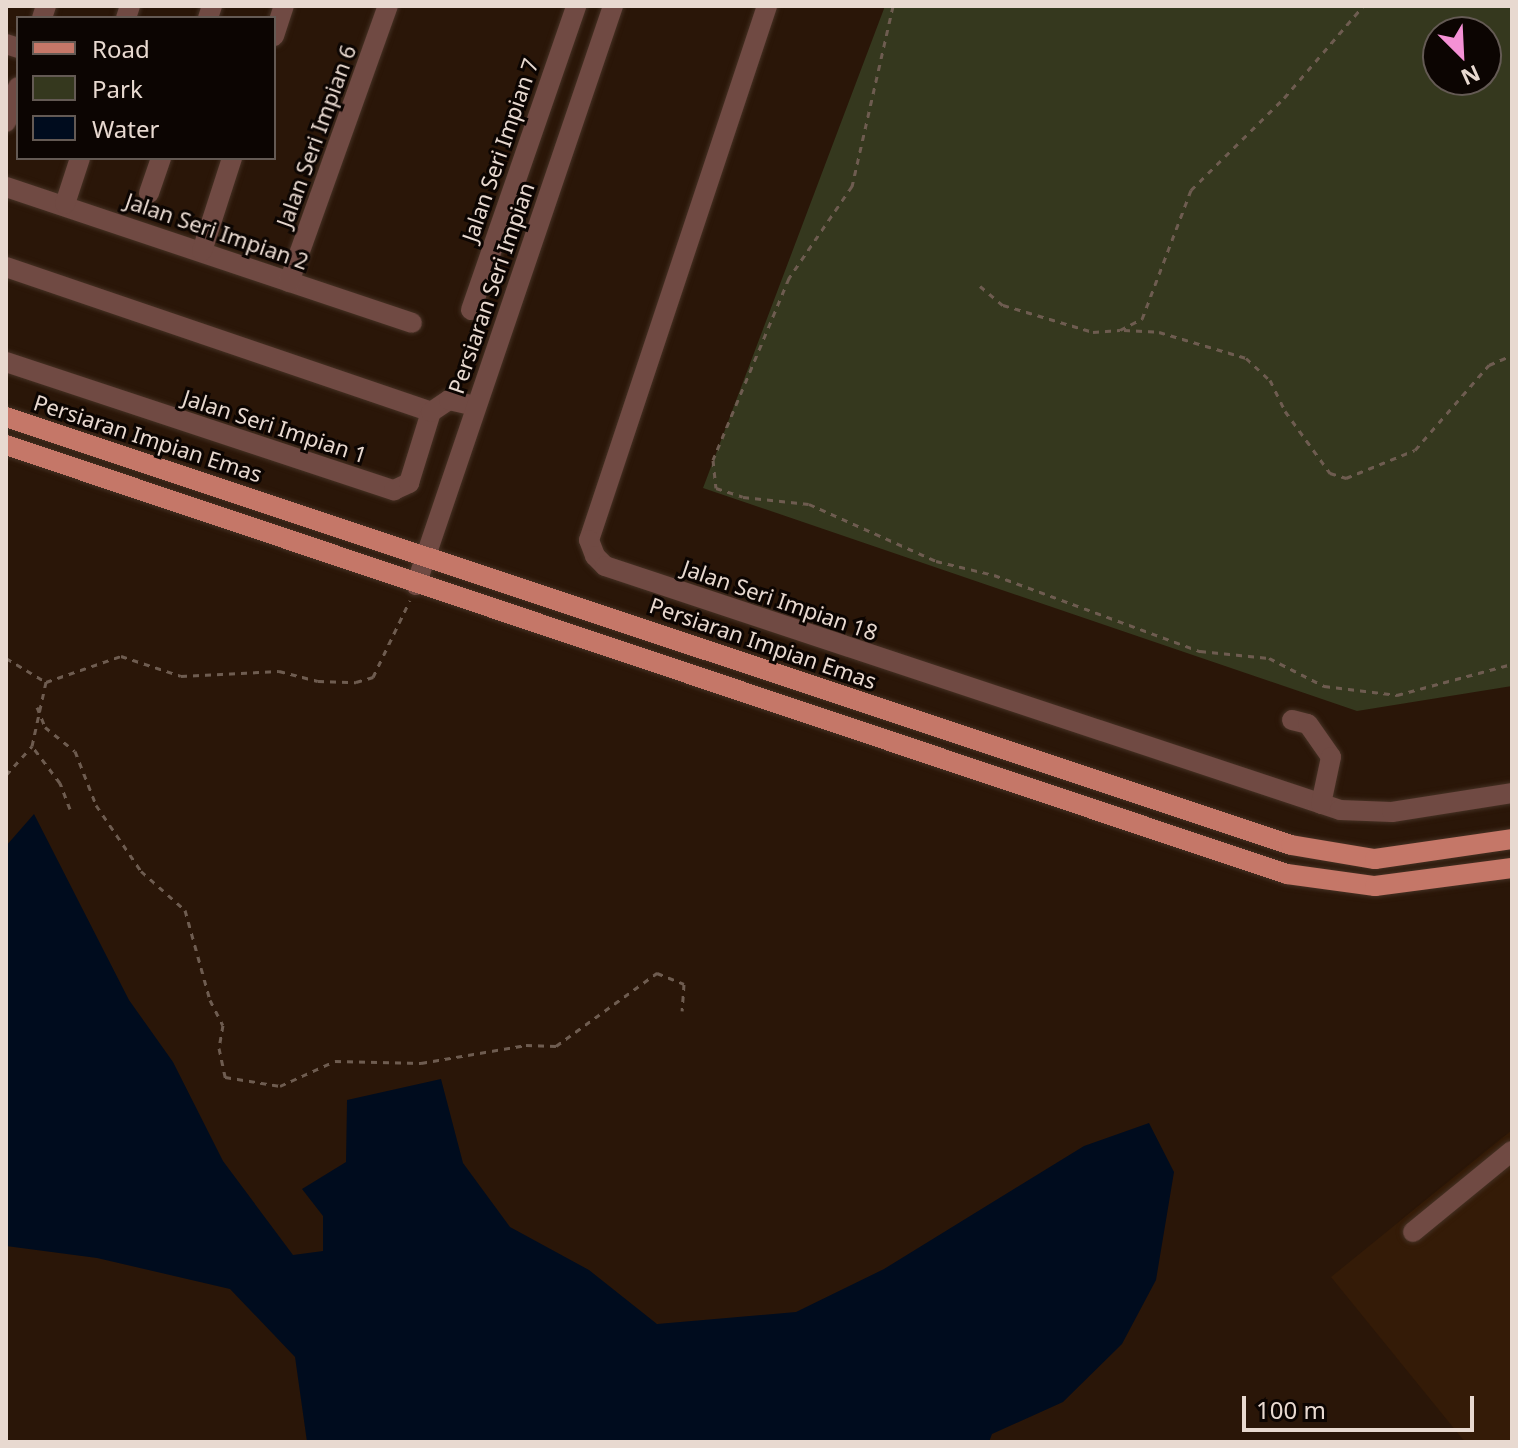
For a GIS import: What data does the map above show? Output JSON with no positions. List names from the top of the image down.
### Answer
{
  "streets": {
    "main road": ["Persiaran Impian Emas"],
    "street": [
      "Jalan Seri Impian 6",
      "Jalan Seri Impian 7",
      "Jalan Seri Impian 2",
      "Persiaran Seri Impian",
      "Jalan Seri Impian 1",
      "Jalan Seri Impian 18"
    ]
  },
  "crossings": [
    ["Jalan Seri Impian 6", "Jalan Seri Impian 2"],
    ["Persiaran Seri Impian", "Persiaran Impian Emas"]
  ],
  "legend": ["Road", "Park", "Water"],
  "scale_bar": "100 m",
  "north": "bottom right"
}
